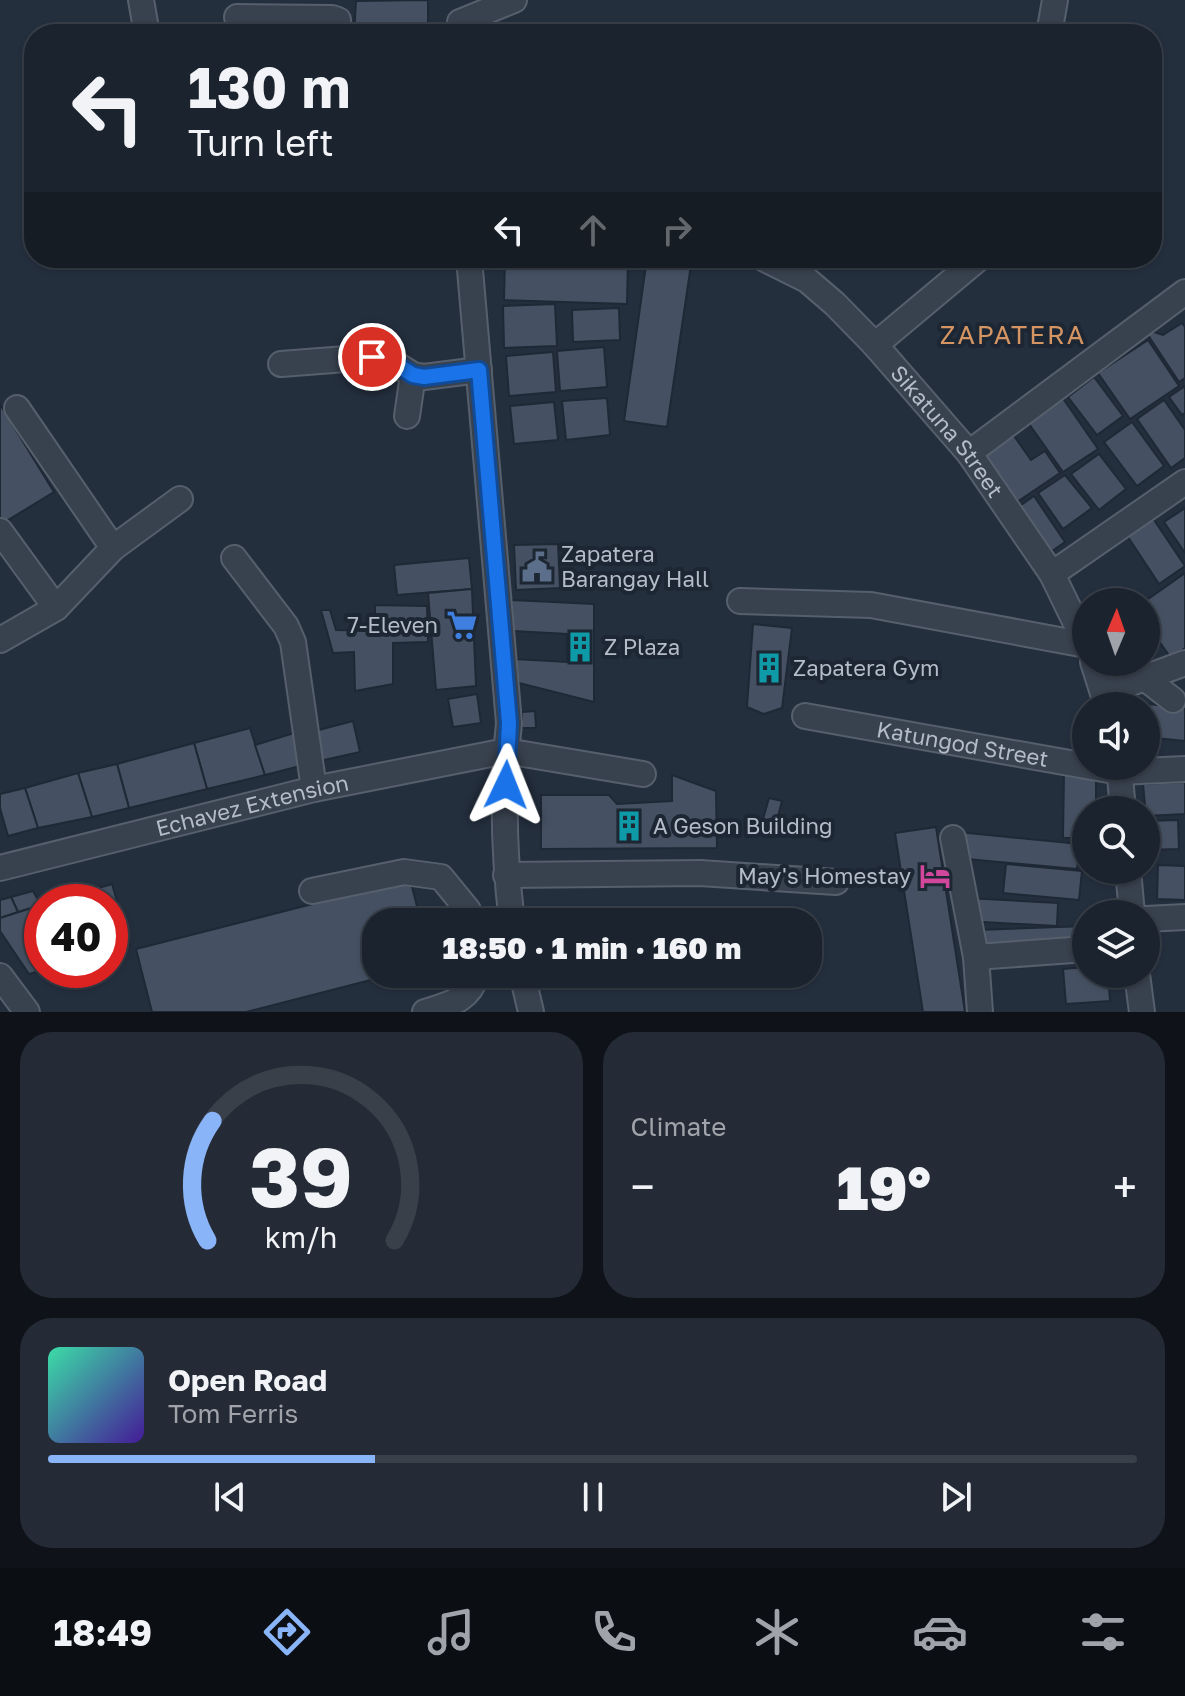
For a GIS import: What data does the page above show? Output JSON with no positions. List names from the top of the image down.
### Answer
{
  "streets": {
    "street": ["Sikatuna Street", "Katungod Street", "Echavez Extension"]
  },
  "districts": ["ZAPATERA"],
  "places": {
    "public building": ["Zapatera Barangay Hall"],
    "supermarket": ["7-Eleven"],
    "building": ["Z Plaza", "Zapatera Gym", "A Geson Building"],
    "hotel": ["May's Homestay"]
  },
  "north": "top",
  "page": {
    "turn": ["130 m", "Turn left"],
    "limit": "40",
    "trip": "18:50 · 1 min · 160 m",
    "tile": "Climate",
    "heat": ["−", "19°", "+"],
    "song": ["Open Road", "Tom Ferris"],
    "tabs": "18:49",
    "gauge": ["39", "km/h"]
  }
}
